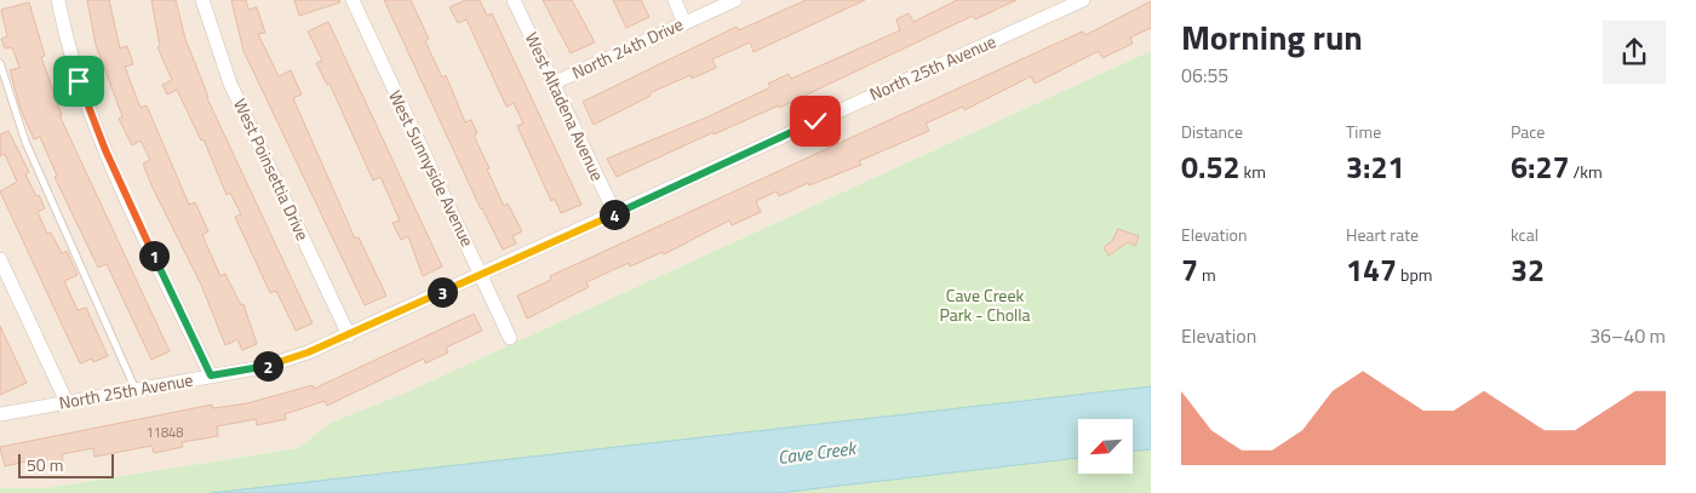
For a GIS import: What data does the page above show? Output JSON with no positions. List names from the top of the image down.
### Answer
{
  "streets": {
    "street": [
      "North 24th Drive",
      "North 25th Avenue",
      "West Altadena Avenue",
      "West Sunnyside Avenue",
      "West Poinsettia Drive"
    ]
  },
  "crossings": [
    ["North 24th Drive", "West Altadena Avenue"],
    ["North 25th Avenue", "West Altadena Avenue"],
    ["North 25th Avenue", "West Sunnyside Avenue"],
    ["North 25th Avenue", "West Poinsettia Drive"]
  ],
  "water": ["Cave Creek"],
  "parks": ["Cave Creek Park - Cholla"],
  "house_numbers": ["11848"],
  "scale_bar": "50 m",
  "north": "bottom left",
  "page": {
    "heading": ["Morning run", "06:55"],
    "stats": [
      ["Distance", "0.52 km"],
      ["Time", "3:21"],
      ["Pace", "6:27 /km"],
      ["Elevation", "7 m"],
      ["Heart rate", "147 bpm"],
      ["kcal", "32"]
    ],
    "pins": [
      "4",
      "1",
      "3",
      "2"
    ],
    "chart": ["Elevation", "36–40 m"],
    "scale": "50 m"
  }
}
